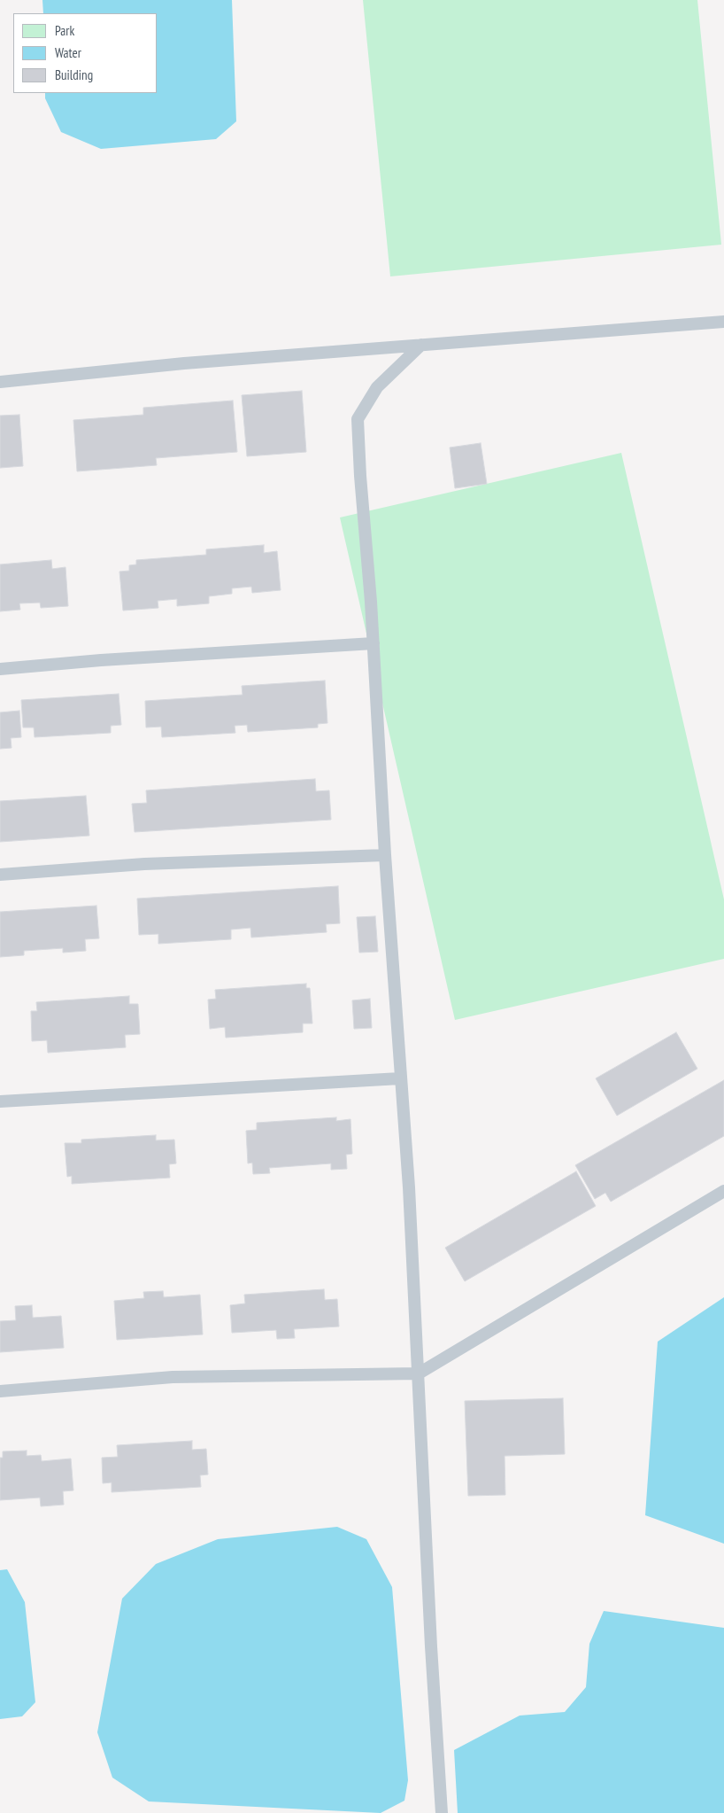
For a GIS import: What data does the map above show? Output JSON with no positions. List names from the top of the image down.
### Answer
{
  "legend": ["Park", "Water", "Building"]
}
